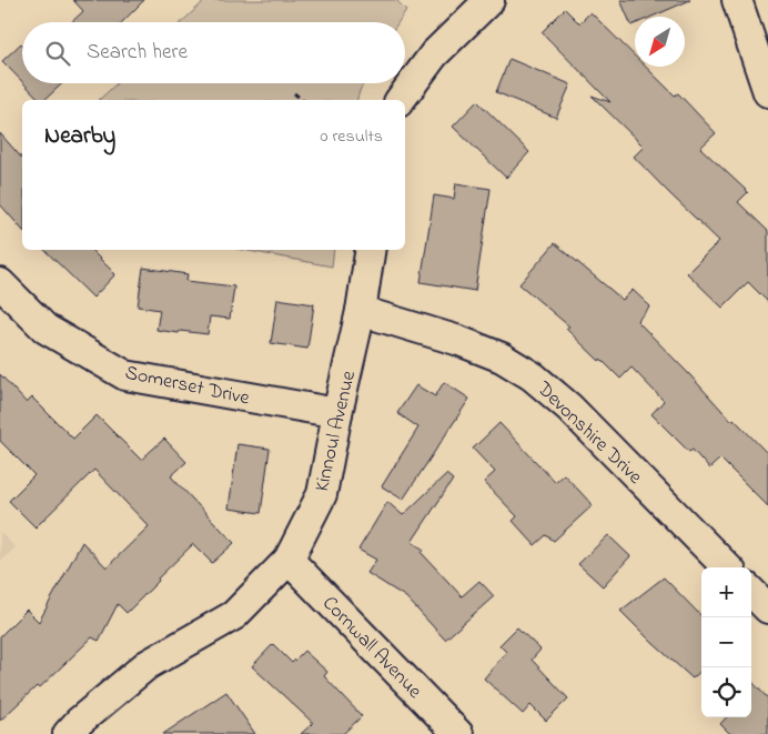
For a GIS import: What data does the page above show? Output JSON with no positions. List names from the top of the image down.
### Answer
{
  "streets": {
    "street": [
      "Somerset Drive",
      "Kinnoul Avenue",
      "Devonshire Drive",
      "Cornwall Avenue"
    ]
  },
  "crossings": [
    ["Somerset Drive", "Kinnoul Avenue"],
    ["Kinnoul Avenue", "Devonshire Drive"],
    ["Kinnoul Avenue", "Cornwall Avenue"]
  ],
  "north": "bottom left",
  "page": {
    "search": "Search here",
    "heading": ["Nearby", "0 results"],
    "map_buttons": ["+", "−"]
  }
}
